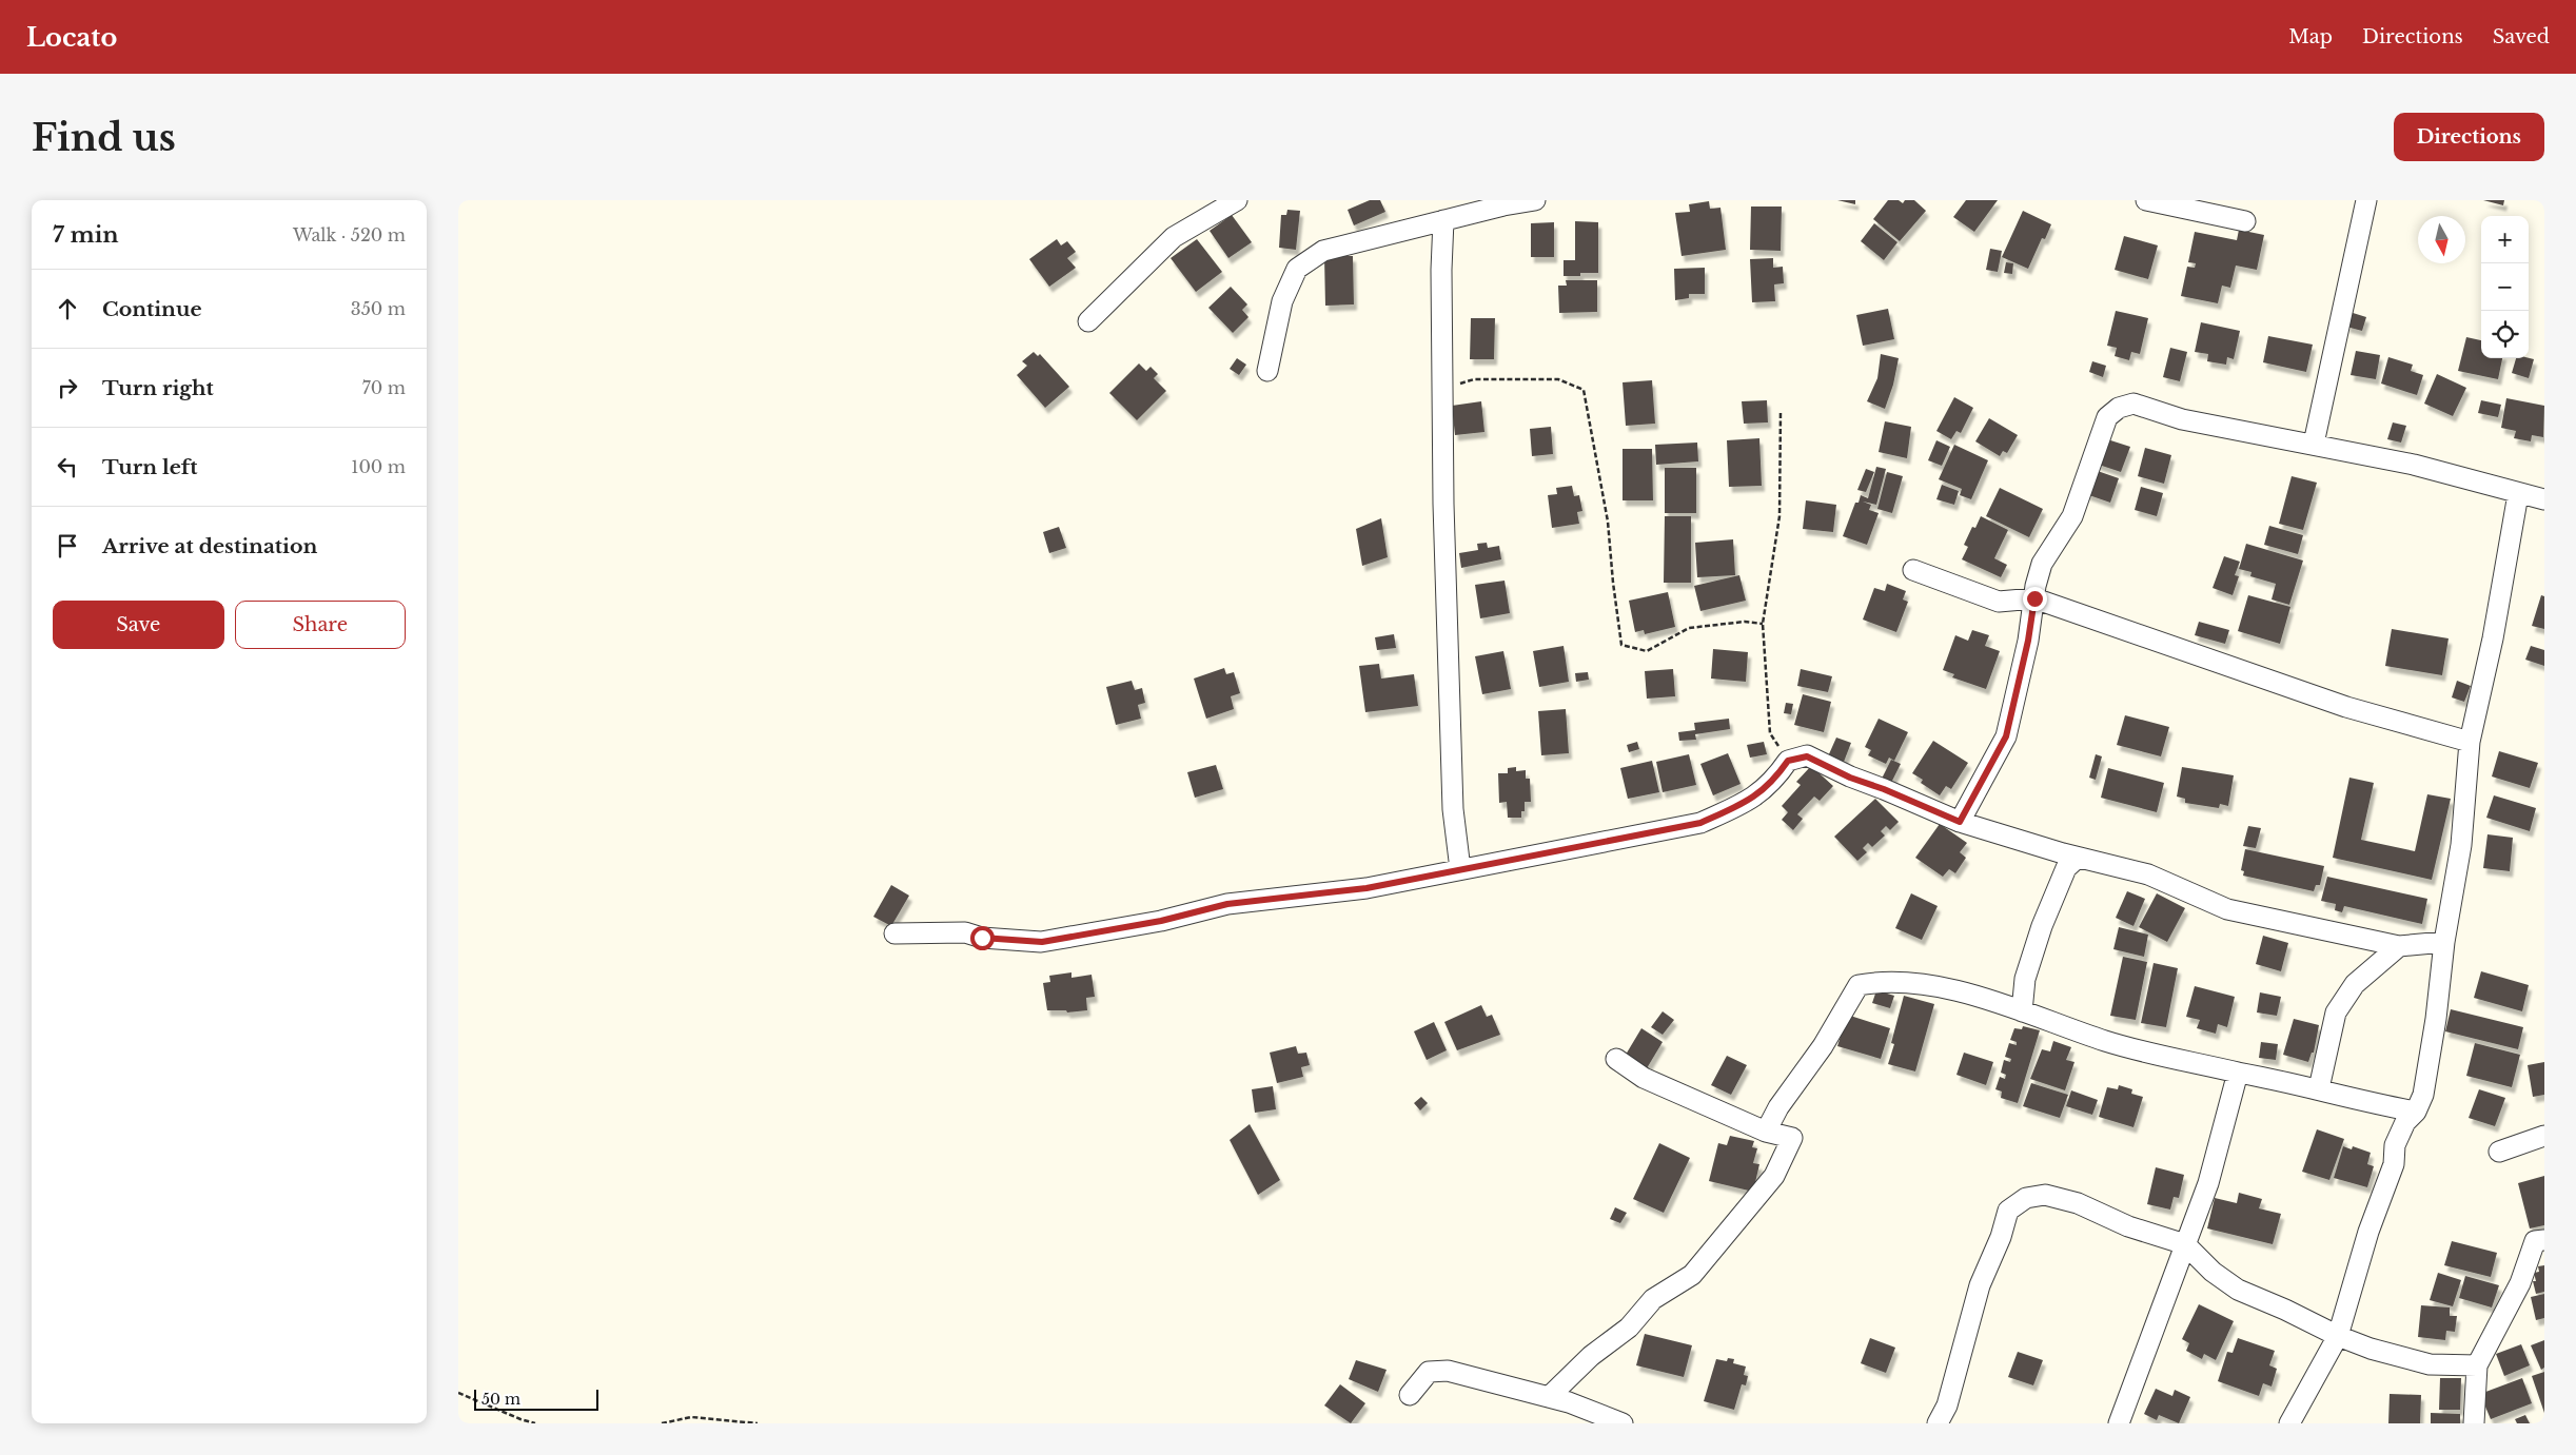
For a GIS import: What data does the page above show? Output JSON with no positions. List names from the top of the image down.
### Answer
{
  "scale_bar": "50 m",
  "north": "bottom",
  "page": {
    "header": "Locato",
    "nav": ["Map", "Directions", "Saved"],
    "buttons": [
      "Directions",
      ["Save", "Share"]
    ],
    "title": "Find us",
    "heading": ["7 min", "Walk · 520 m"],
    "map_buttons": ["+", "−"],
    "list": [
      ["Continue", "350 m"],
      ["Turn right", "70 m"],
      ["Turn left", "100 m"],
      "Arrive at destination"
    ],
    "scale": "50 m"
  }
}
